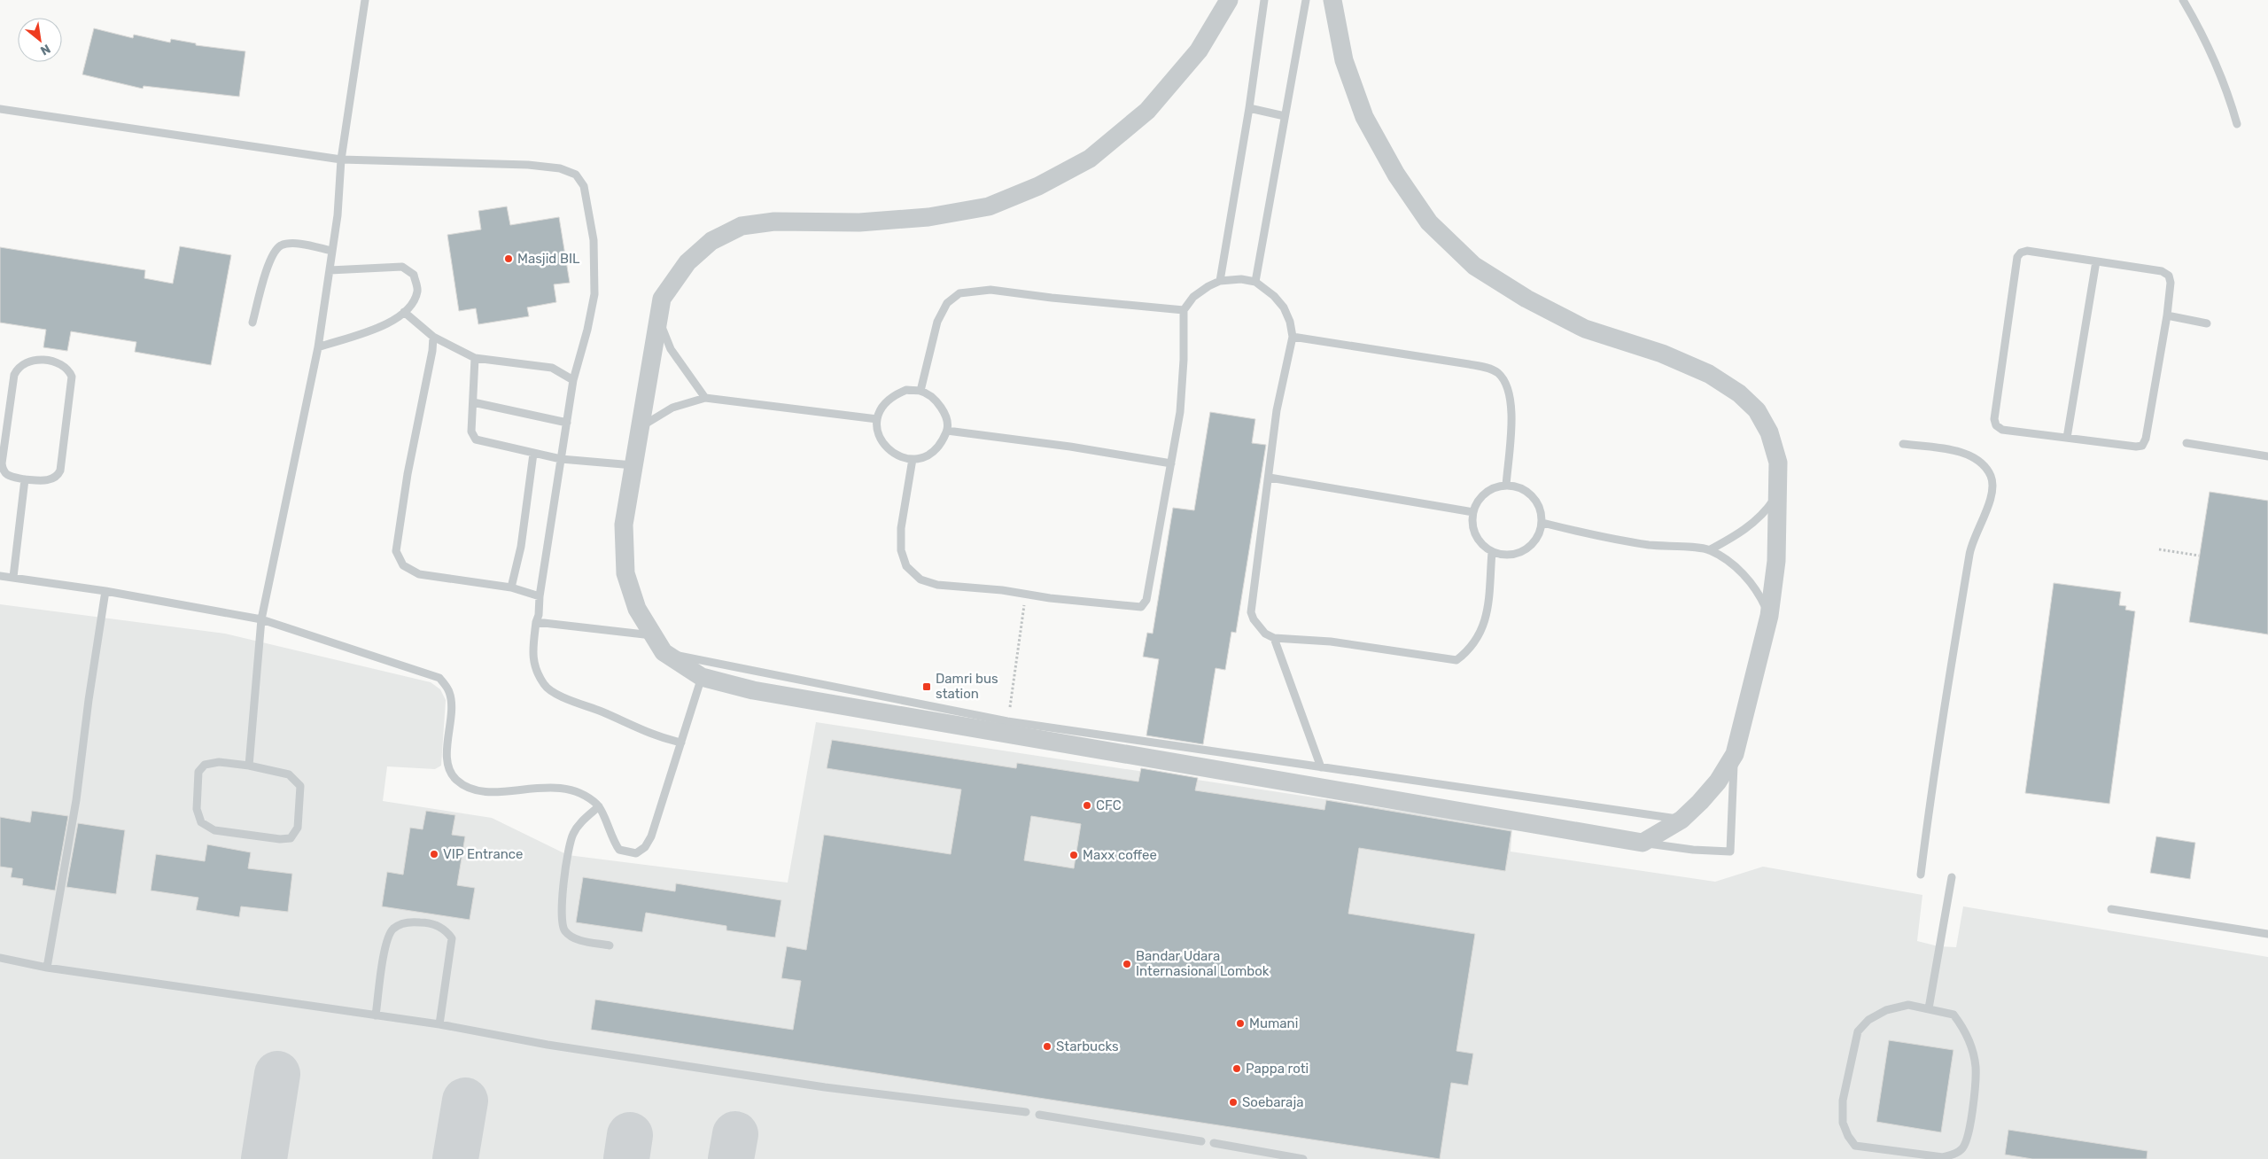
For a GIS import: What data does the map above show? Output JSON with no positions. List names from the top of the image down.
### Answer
{
  "places": {
    "other": [
      "Masjid BIL",
      "CFC",
      "VIP Entrance",
      "Maxx coffee",
      "Bandar Udara Internasional Lombok",
      "Mumani",
      "Starbucks",
      "Pappa roti",
      "Soebaraja"
    ],
    "transit": ["Damri bus station"]
  },
  "north": "bottom right"
}
